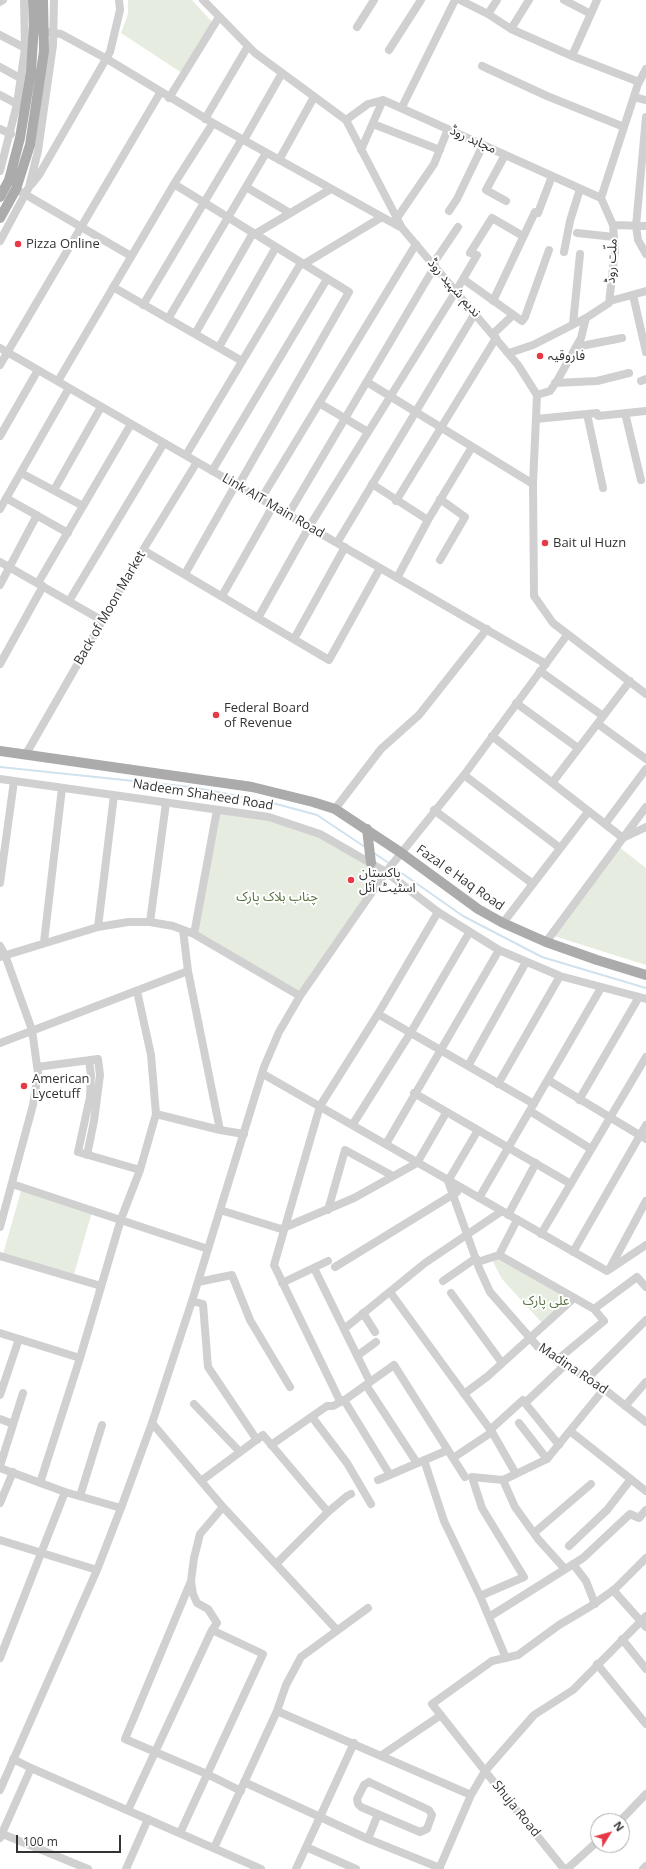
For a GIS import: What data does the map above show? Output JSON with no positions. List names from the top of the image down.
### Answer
{
  "streets": {
    "main road": ["Nadeem Shaheed Road", "Fazal e Haq Road"],
    "street": [
      "مجاہد روڈ",
      "ملّت روڈ",
      "ندیم شہید روڈ",
      "Link AIT Main Road",
      "Back of Moon Market",
      "Madina Road",
      "Shuja Road"
    ]
  },
  "crossings": [
    ["مجاہد روڈ", "ملّت روڈ"],
    ["ملّت روڈ", "ندیم شہید روڈ"],
    ["Link AIT Main Road", "Back of Moon Market"],
    ["Back of Moon Market", "Nadeem Shaheed Road"],
    ["Nadeem Shaheed Road", "Fazal e Haq Road"]
  ],
  "parks": ["چناب بلاک پارک", "علی پارک"],
  "places": [
    "Pizza Online",
    "فاروقیہ",
    "Bait ul Huzn",
    "Federal Board of Revenue",
    "پاکستان اسٹیٹ آئل",
    "American Lycetuff"
  ],
  "scale_bar": "100 m",
  "north": "top right"
}
